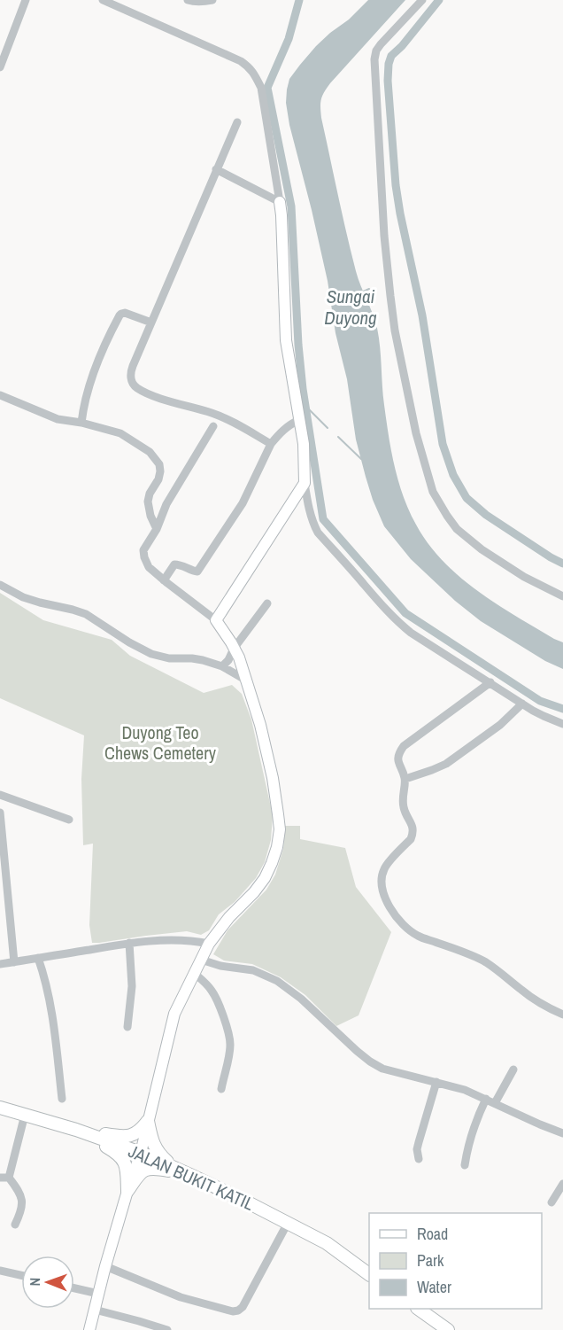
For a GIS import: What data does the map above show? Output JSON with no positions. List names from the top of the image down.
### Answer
{
  "streets": {
    "main road": ["JALAN BUKIT KATIL"]
  },
  "water": ["Sungai Duyong"],
  "parks": ["Duyong Teo Chews Cemetery"],
  "legend": ["Road", "Park", "Water"],
  "north": "left"
}
